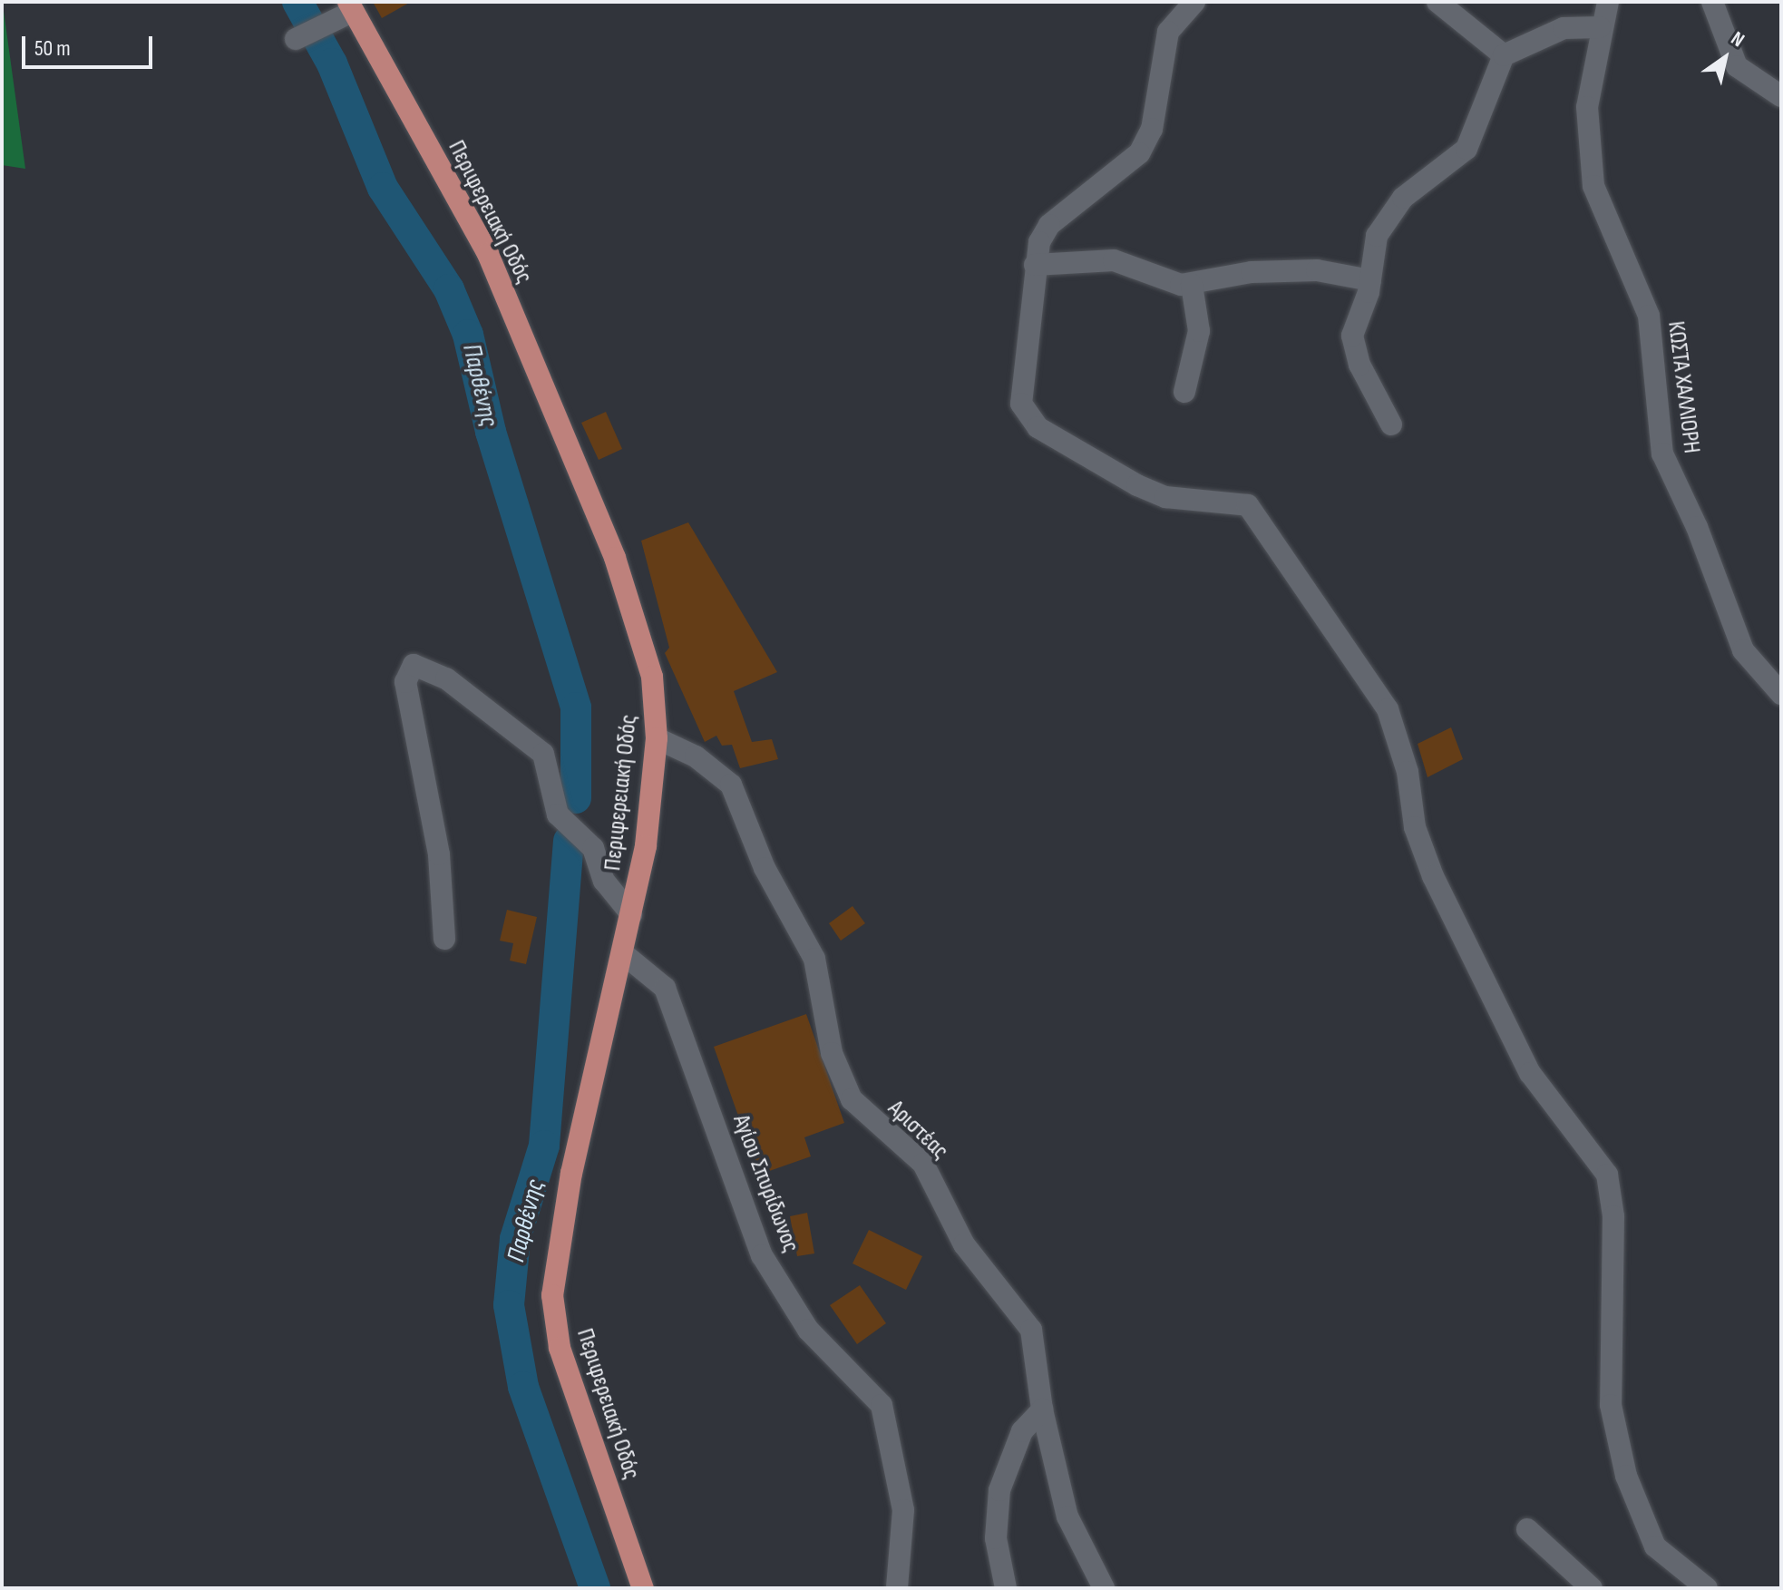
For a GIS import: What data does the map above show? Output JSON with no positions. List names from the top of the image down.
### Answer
{
  "streets": {
    "main road": ["Περιφερειακή Οδός"],
    "street": ["ΚΩΣΤΑ ΧΑΛΛΙΟΡΗ", "Αριστέας", "Αγίου Σπυρίδωνος"]
  },
  "crossings": [
    ["Περιφερειακή Οδός", "Αριστέας"],
    ["Περιφερειακή Οδός", "Αγίου Σπυρίδωνος"]
  ],
  "water": ["Παρθένης"],
  "scale_bar": "50 m",
  "north": "top right"
}
